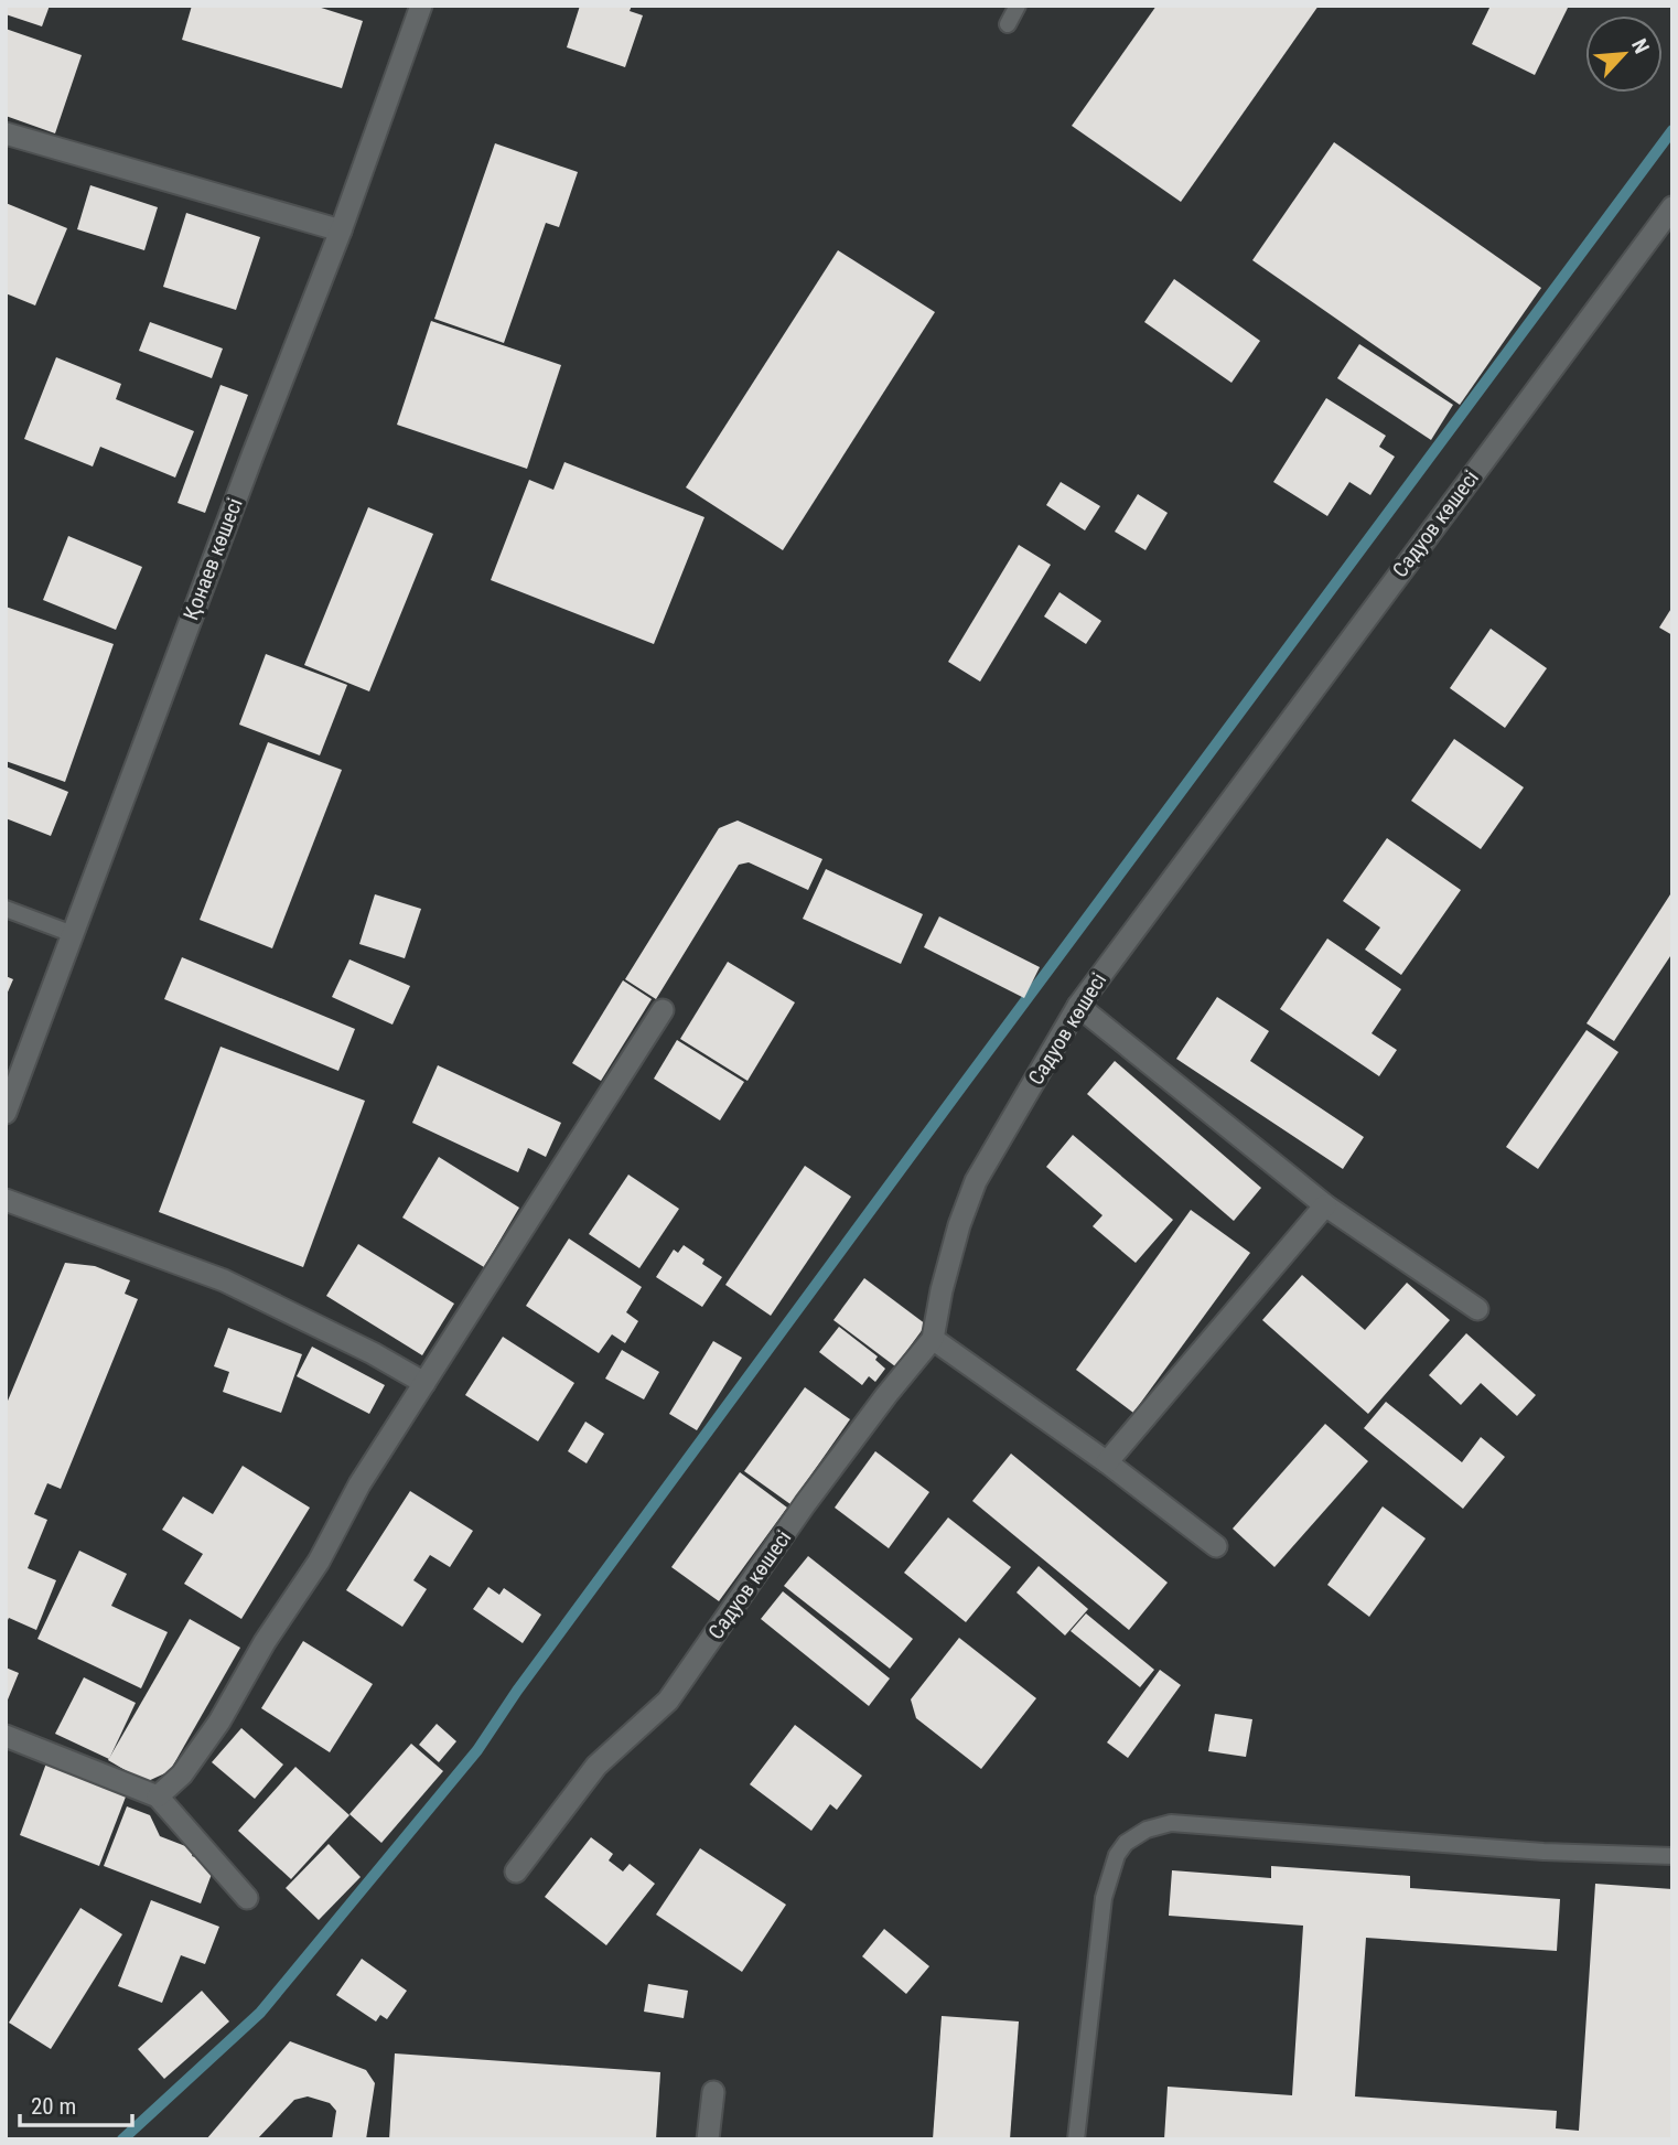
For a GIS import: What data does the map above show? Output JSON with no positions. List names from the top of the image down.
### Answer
{
  "streets": {
    "street": ["Садуов көшесі", "Қонаев көшесі"]
  },
  "scale_bar": "20 m",
  "north": "top right"
}
